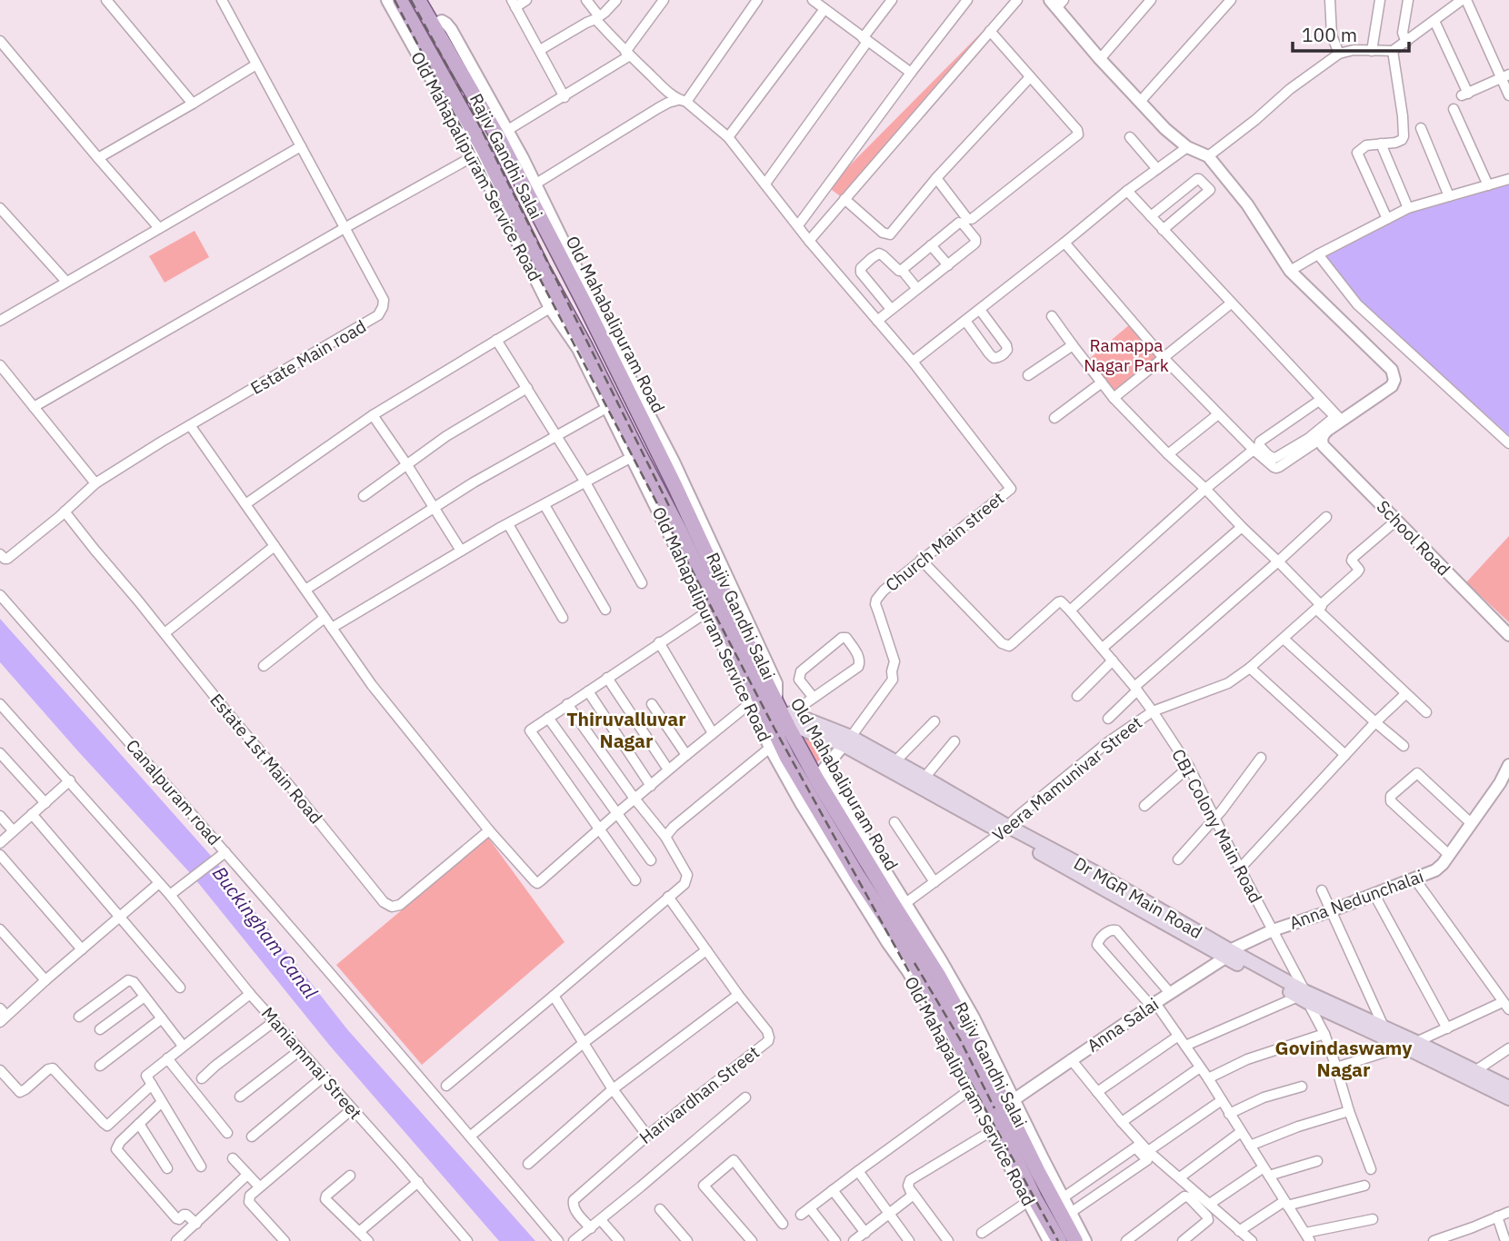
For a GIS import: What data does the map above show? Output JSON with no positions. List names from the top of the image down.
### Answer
{
  "streets": {
    "main road": ["Rajiv Gandhi Salai", "Old Mahabalipuram Road", "Dr MGR Main Road"],
    "street": [
      "Old Mahapalipuram Service Road",
      "Estate Main road",
      "School Road",
      "Church Main street",
      "Estate 1st Main Road",
      "Veera Mamunivar Street",
      "Canalpuram road",
      "CBI Colony Main Road",
      "Anna Nedunchalai",
      "Anna Salai",
      "Maniammai Street",
      "Harivardhan Street"
    ]
  },
  "crossings": [
    ["Rajiv Gandhi Salai", "Old Mahapalipuram Service Road"],
    ["Rajiv Gandhi Salai", "Old Mahabalipuram Road"],
    ["Rajiv Gandhi Salai", "Dr MGR Main Road"],
    ["Old Mahabalipuram Road", "Church Main street"],
    ["Old Mahabalipuram Road", "Dr MGR Main Road"],
    ["Old Mahabalipuram Road", "Anna Salai"],
    ["Estate Main road", "Estate 1st Main Road"],
    ["School Road", "Veera Mamunivar Street"],
    ["Church Main street", "Dr MGR Main Road"],
    ["Veera Mamunivar Street", "CBI Colony Main Road"],
    ["Veera Mamunivar Street", "Dr MGR Main Road"],
    ["CBI Colony Main Road", "Dr MGR Main Road"],
    ["CBI Colony Main Road", "Anna Nedunchalai"],
    ["Dr MGR Main Road", "Anna Nedunchalai"],
    ["Dr MGR Main Road", "Anna Salai"],
    ["Anna Nedunchalai", "Anna Salai"]
  ],
  "districts": ["Thiruvalluvar Nagar", "Govindaswamy Nagar"],
  "water": ["Buckingham Canal"],
  "parks": ["Ramappa Nagar Park"],
  "scale_bar": "100 m"
}
